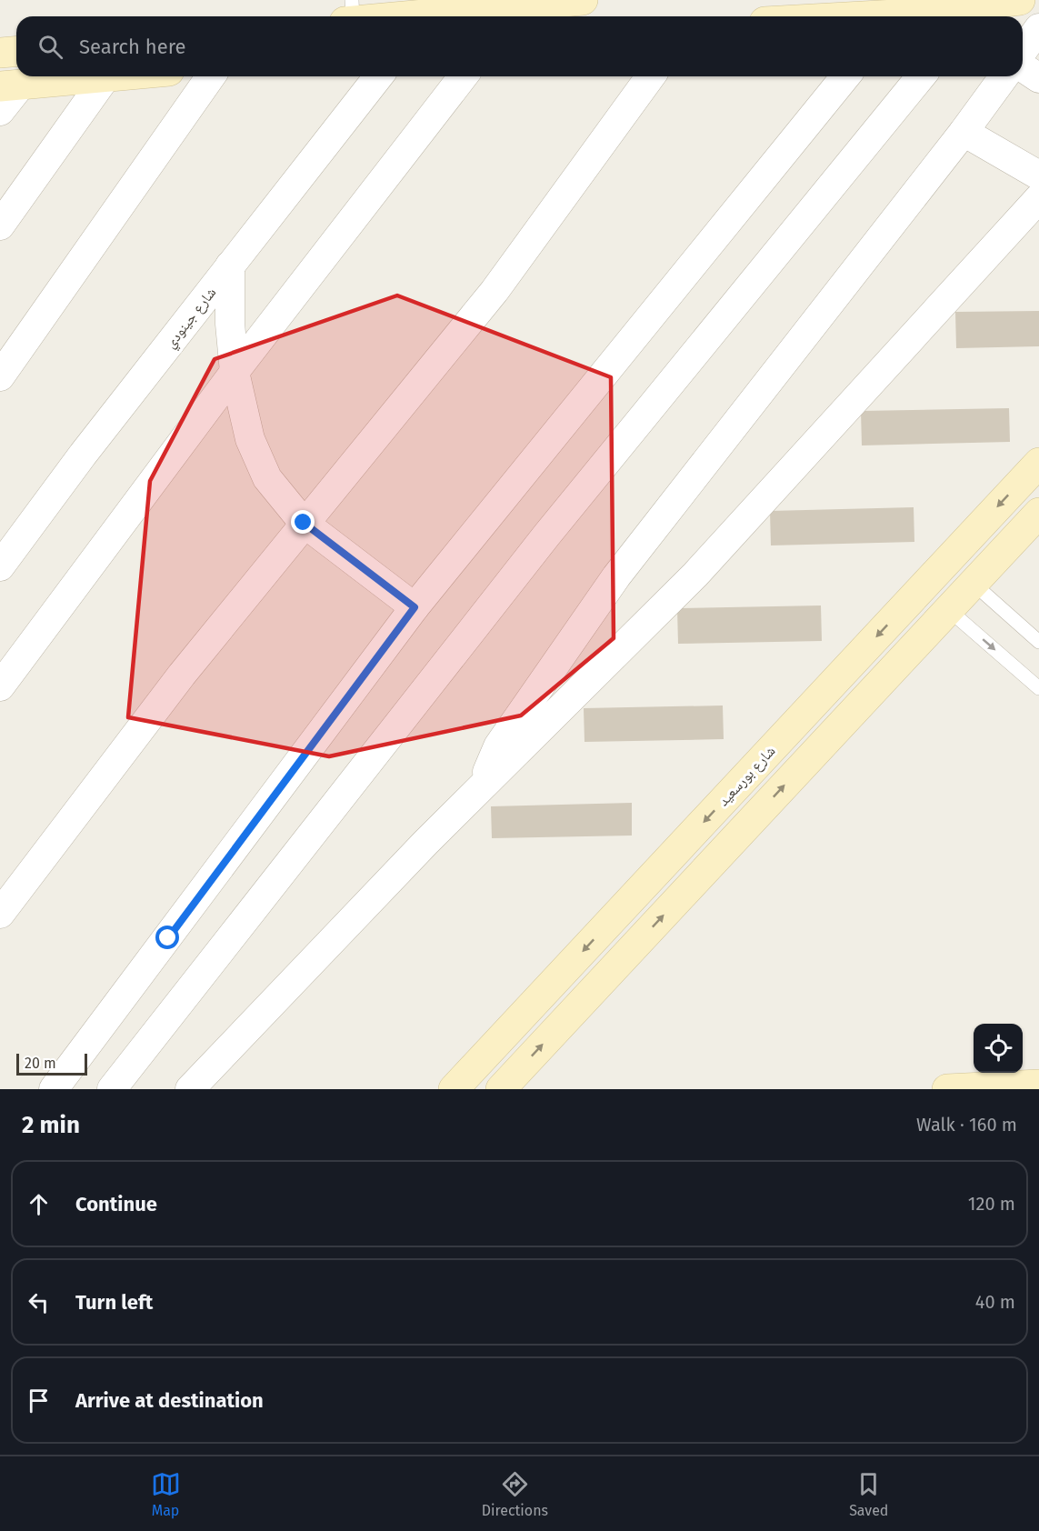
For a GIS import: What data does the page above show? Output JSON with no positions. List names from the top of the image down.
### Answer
{
  "streets": {
    "main road": ["شارع بورسعيد"],
    "street": ["شارع جينودي"]
  },
  "scale_bar": "20 m",
  "page": {
    "search": "Search here",
    "scale": "20 m",
    "heading": ["2 min", "Walk · 160 m"],
    "list": [
      ["Continue", "120 m"],
      ["Turn left", "40 m"],
      "Arrive at destination"
    ],
    "nav": ["Map", "Directions", "Saved"]
  }
}
